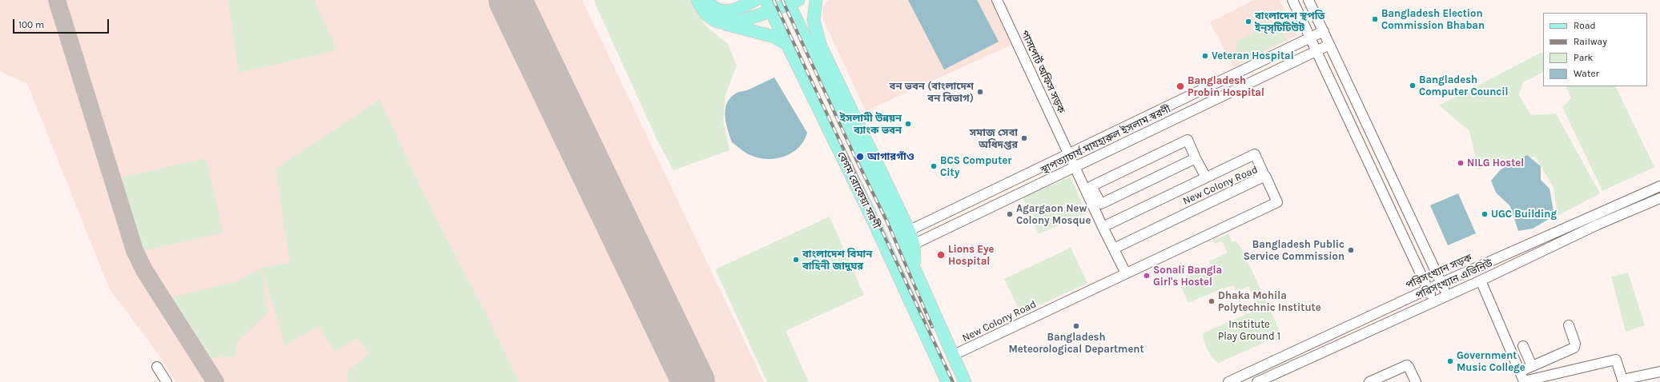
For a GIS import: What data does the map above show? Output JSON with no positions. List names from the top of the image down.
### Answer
{
  "streets": {
    "main road": ["বেগম রোকেয়া সরণী"],
    "street": [
      "পাসপোর্ট অফিস সড়ক",
      "স্থাপত্যাচার্য মাযহারুল ইসলাম স্বরণী",
      "New Colony Road",
      "পরিসংখ্যান সড়ক",
      "পরিসংখ্যান এভিনিউ"
    ]
  },
  "crossings": [
    ["পাসপোর্ট অফিস সড়ক", "স্থাপত্যাচার্য মাযহারুল ইসলাম স্বরণী"],
    ["স্থাপত্যাচার্য মাযহারুল ইসলাম স্বরণী", "বেগম রোকেয়া সরণী"],
    ["New Colony Road", "বেগম রোকেয়া সরণী"]
  ],
  "parks": ["Institute Play Ground 1"],
  "places": [
    "Bangladesh Election Commission Bhaban",
    "বাংলাদেশ স্থপতি ইন্‌স্‌টিটিউট",
    "Veteran Hospital",
    "Bangladesh Computer Council",
    "Bangladesh Probin Hospital",
    "বন ভবন (বাংলাদেশ বন বিভাগ)",
    "ইসলামী উন্নয়ন ব্যাংক ভবন",
    "সমাজ সেবা অধিদপ্তর",
    "আগারগাঁও",
    "NILG Hostel",
    "BCS Computer City",
    "Agargaon New Colony Mosque",
    "UGC Building",
    "Bangladesh Public Service Commission",
    "Lions Eye Hospital",
    "বাংলাদেশ বিমান বাহিনী জাদুঘর",
    "Sonali Bangla Girl's Hostel",
    "Dhaka Mohila Polytechnic Institute",
    "Bangladesh Meteorological Department",
    "Government Music College"
  ],
  "legend": [
    "Road",
    "Railway",
    "Park",
    "Water"
  ],
  "scale_bar": "100 m"
}
